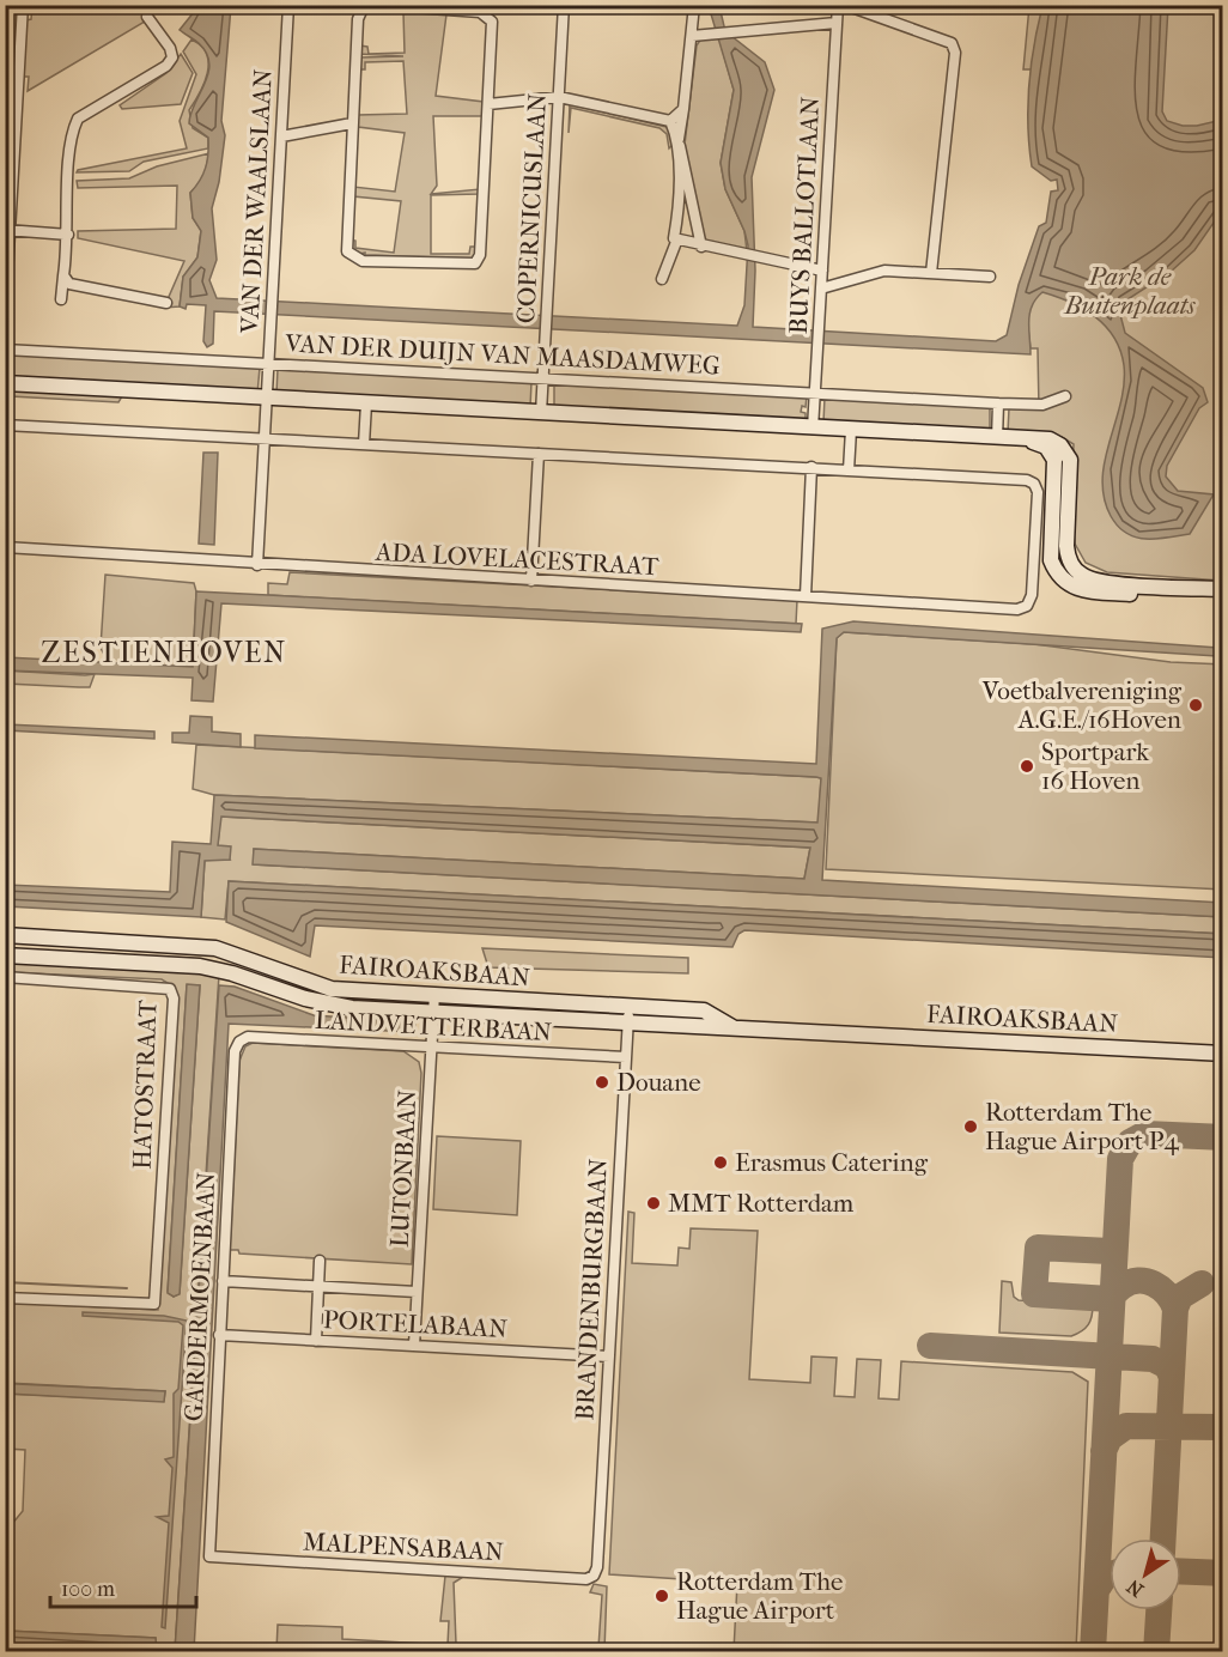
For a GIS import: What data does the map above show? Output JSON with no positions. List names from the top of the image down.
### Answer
{
  "streets": {
    "main road": ["FAIROAKSBAAN"],
    "street": [
      "VAN DER WAALSLAAN",
      "COPERNICUSLAAN",
      "BUYS BALLOTLAAN",
      "VAN DER DUIJN VAN MAASDAMWEG",
      "ADA LOVELACESTRAAT",
      "LANDVETTERBAAN",
      "HATOSTRAAT",
      "LUTONBAAN",
      "BRANDENBURGBAAN",
      "GARDERMOENBAAN",
      "PORTELABAAN",
      "MALPENSABAAN"
    ]
  },
  "crossings": [
    ["VAN DER WAALSLAAN", "VAN DER DUIJN VAN MAASDAMWEG"],
    ["VAN DER WAALSLAAN", "ADA LOVELACESTRAAT"],
    ["COPERNICUSLAAN", "VAN DER DUIJN VAN MAASDAMWEG"],
    ["BUYS BALLOTLAAN", "VAN DER DUIJN VAN MAASDAMWEG"],
    ["FAIROAKSBAAN", "LUTONBAAN"],
    ["FAIROAKSBAAN", "BRANDENBURGBAAN"],
    ["LANDVETTERBAAN", "LUTONBAAN"],
    ["LANDVETTERBAAN", "BRANDENBURGBAAN"],
    ["LANDVETTERBAAN", "GARDERMOENBAAN"],
    ["LUTONBAAN", "PORTELABAAN"],
    ["BRANDENBURGBAAN", "PORTELABAAN"],
    ["BRANDENBURGBAAN", "MALPENSABAAN"],
    ["GARDERMOENBAAN", "PORTELABAAN"],
    ["GARDERMOENBAAN", "MALPENSABAAN"]
  ],
  "districts": ["ZESTIENHOVEN"],
  "parks": ["Park de Buitenplaats"],
  "places": [
    "Voetbalvereniging A.G.E./16Hoven",
    "Sportpark 16 Hoven",
    "Douane",
    "Rotterdam The Hague Airport P4",
    "Erasmus Catering",
    "MMT Rotterdam",
    "Rotterdam The Hague Airport"
  ],
  "scale_bar": "100 m",
  "north": "bottom left"
}
